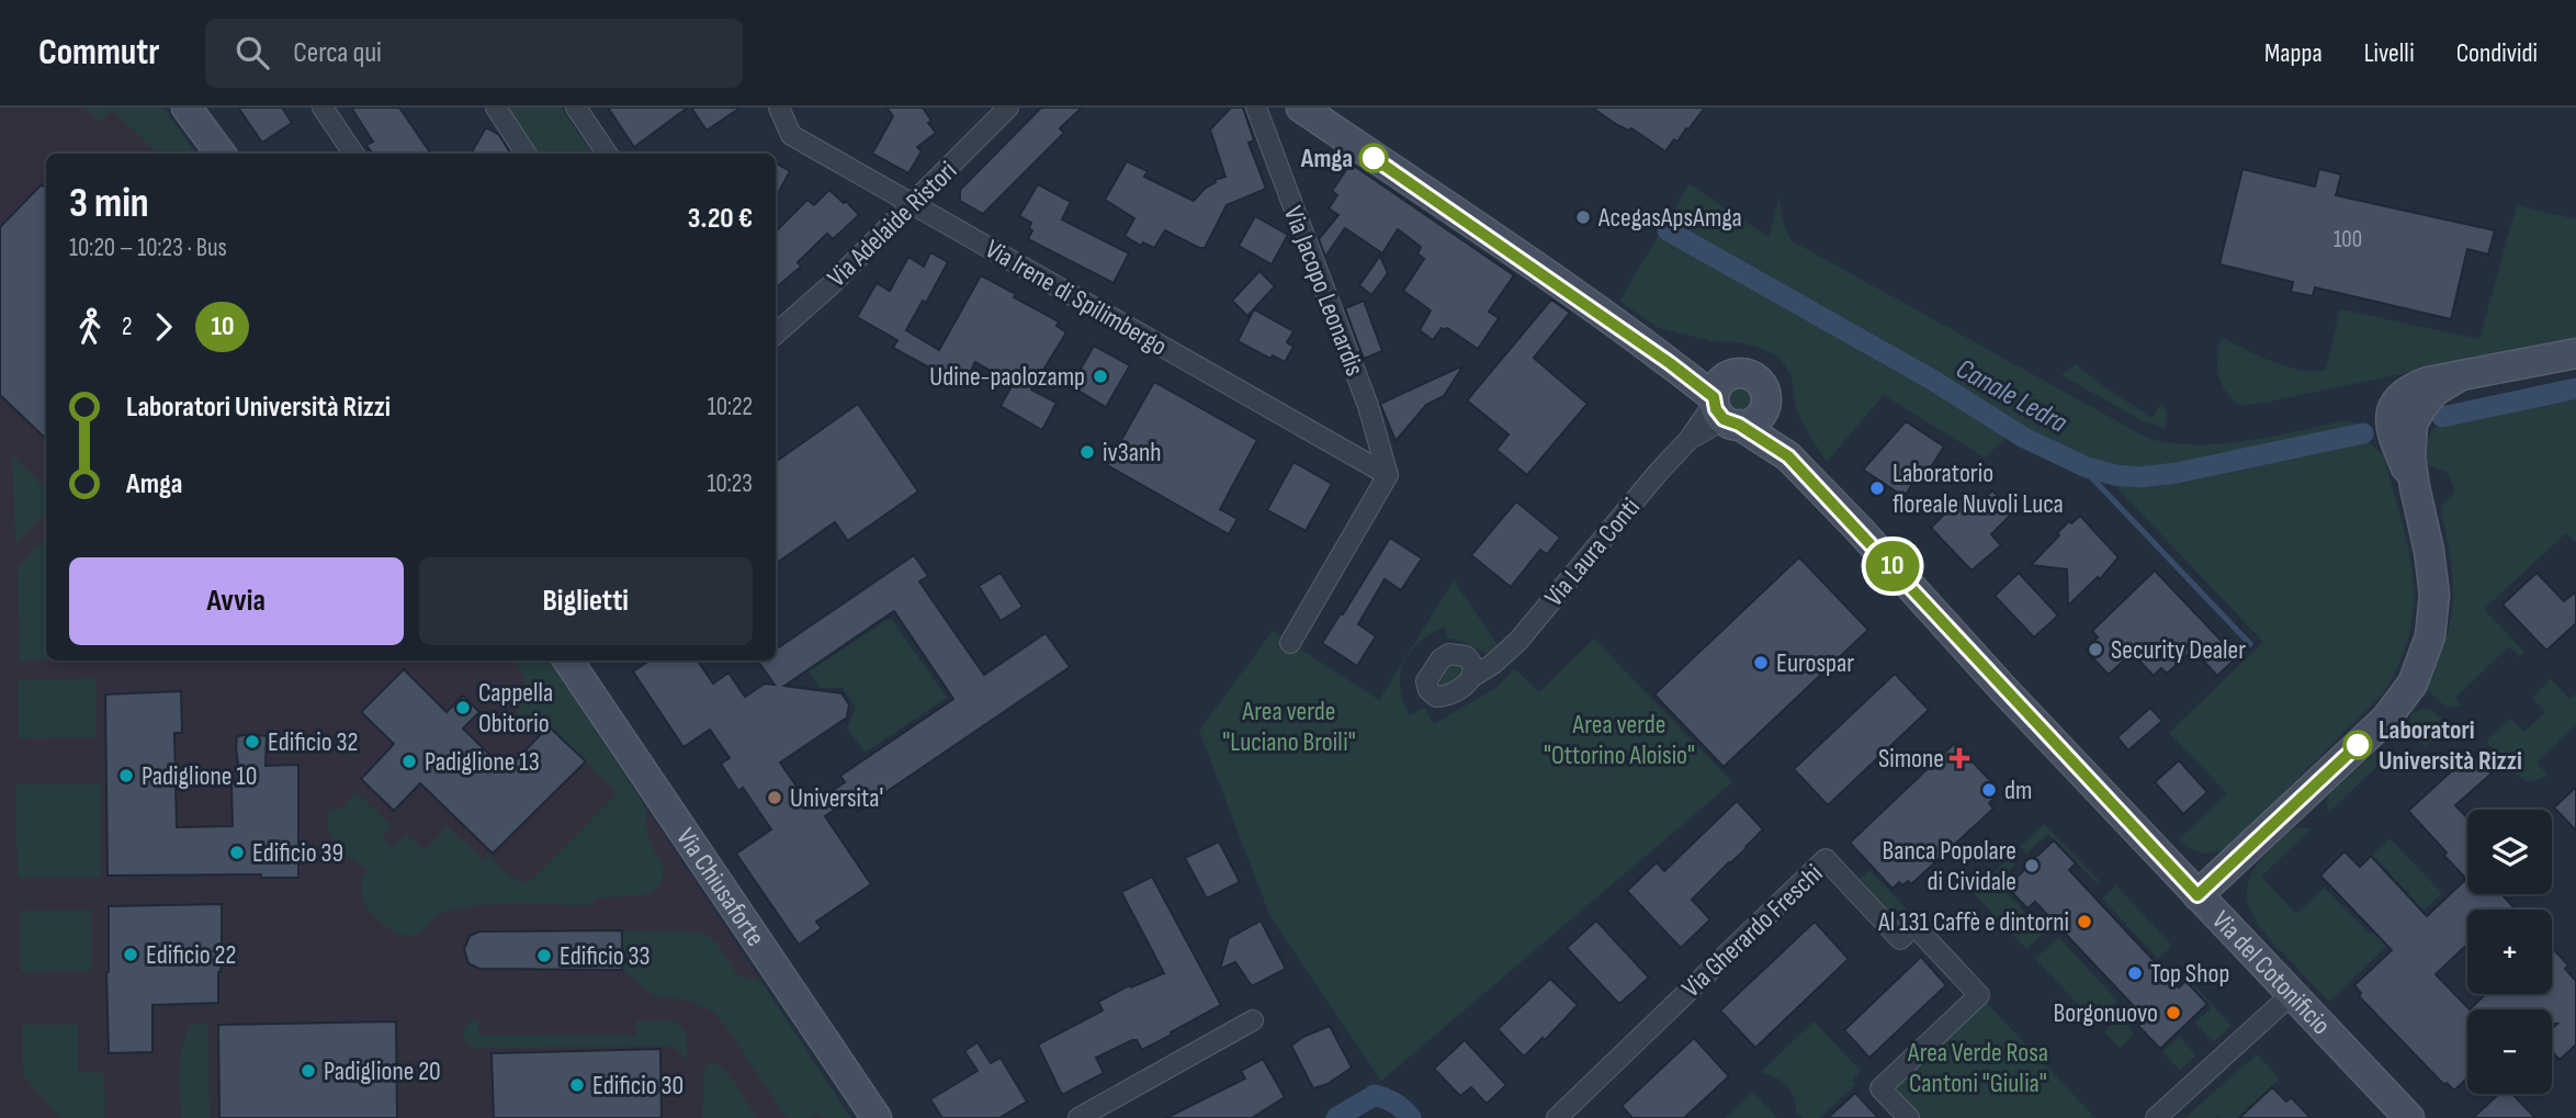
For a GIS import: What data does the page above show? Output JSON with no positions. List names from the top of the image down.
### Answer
{
  "streets": {
    "main road": ["Via Chiusaforte", "Via del Cotonificio"],
    "street": [
      "Via Adelaide Ristori",
      "Via Jacopo Leonardis",
      "Via Irene di Spilimbergo",
      "Via Laura Conti",
      "Via Gherardo Freschi"
    ]
  },
  "crossings": [
    ["Via Adelaide Ristori", "Via Irene di Spilimbergo"],
    ["Via Jacopo Leonardis", "Via Irene di Spilimbergo"],
    ["Via Laura Conti", "Via del Cotonificio"]
  ],
  "water": ["Canale Ledra"],
  "parks": ["Area verde \"Luciano Broili\"", "Area verde \"Ottorino Aloisio\"", "Area Verde Rosa Cantoni \"Giulia\""],
  "places": {
    "other": [
      "Amga",
      "AcegasApsAmga",
      "Udine-paolozamp",
      "iv3anh",
      "Laboratorio floreale Nuvoli Luca",
      "Security Dealer",
      "Eurospar",
      "Cappella Obitorio",
      "Edificio 32",
      "Laboratori Università Rizzi",
      "Padiglione 13",
      "Padiglione 10",
      "dm",
      "Universita'",
      "Edificio 39",
      "Banca Popolare di Cividale",
      "Al 131 Caffè e dintorni",
      "Edificio 22",
      "Edificio 33",
      "Top Shop",
      "Borgonuovo",
      "Padiglione 20",
      "Edificio 30"
    ],
    "health": ["Simone"]
  },
  "lines": ["bus line 10"],
  "house_numbers": ["100"],
  "page": {
    "header": "Commutr",
    "search": "Cerca qui",
    "nav": ["Mappa", "Livelli", "Condividi"],
    "on_map": "10",
    "heading": ["3 min", "10:20 – 10:23 · Bus", "3.20 €"],
    "legs": ["2", "10"],
    "list": [
      {
        "name": "Laboratori Università Rizzi",
        "value": "10:22"
      },
      {
        "name": "Amga",
        "value": "10:23"
      }
    ],
    "buttons": ["Avvia", "Biglietti"],
    "map_buttons": ["+", "−"]
  }
}
